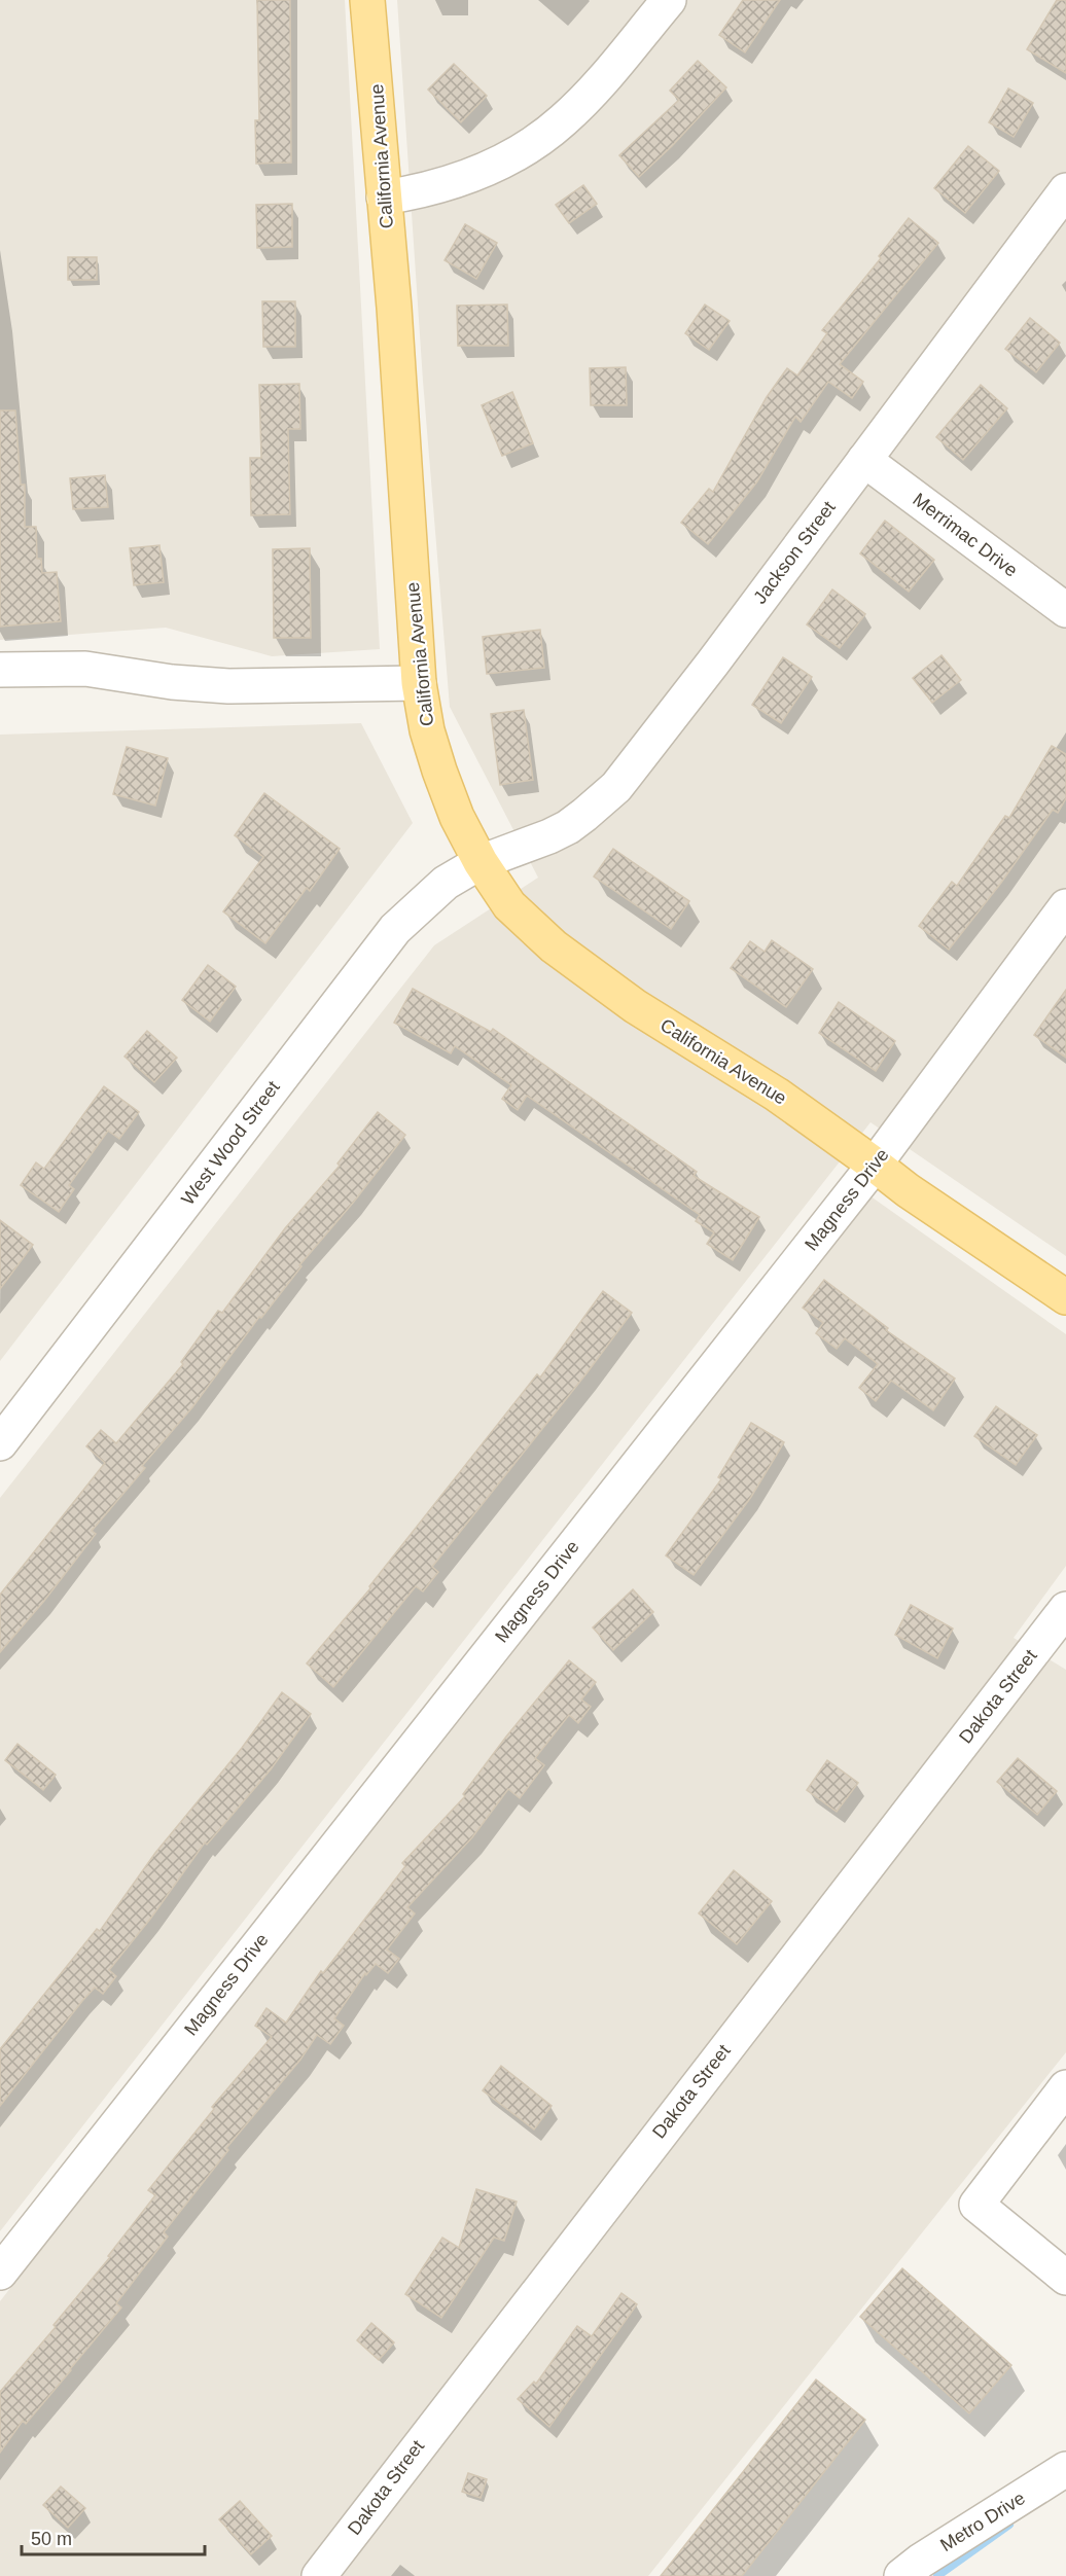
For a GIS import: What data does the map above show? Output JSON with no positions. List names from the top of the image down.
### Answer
{
  "streets": {
    "main road": ["California Avenue"],
    "street": [
      "Merrimac Drive",
      "Jackson Street",
      "West Wood Street",
      "Magness Drive",
      "Dakota Street",
      "Metro Drive"
    ]
  },
  "crossings": [
    ["California Avenue", "Jackson Street"],
    ["California Avenue", "West Wood Street"],
    ["California Avenue", "Magness Drive"],
    ["Merrimac Drive", "Jackson Street"],
    ["Jackson Street", "West Wood Street"]
  ],
  "scale_bar": "50 m"
}
